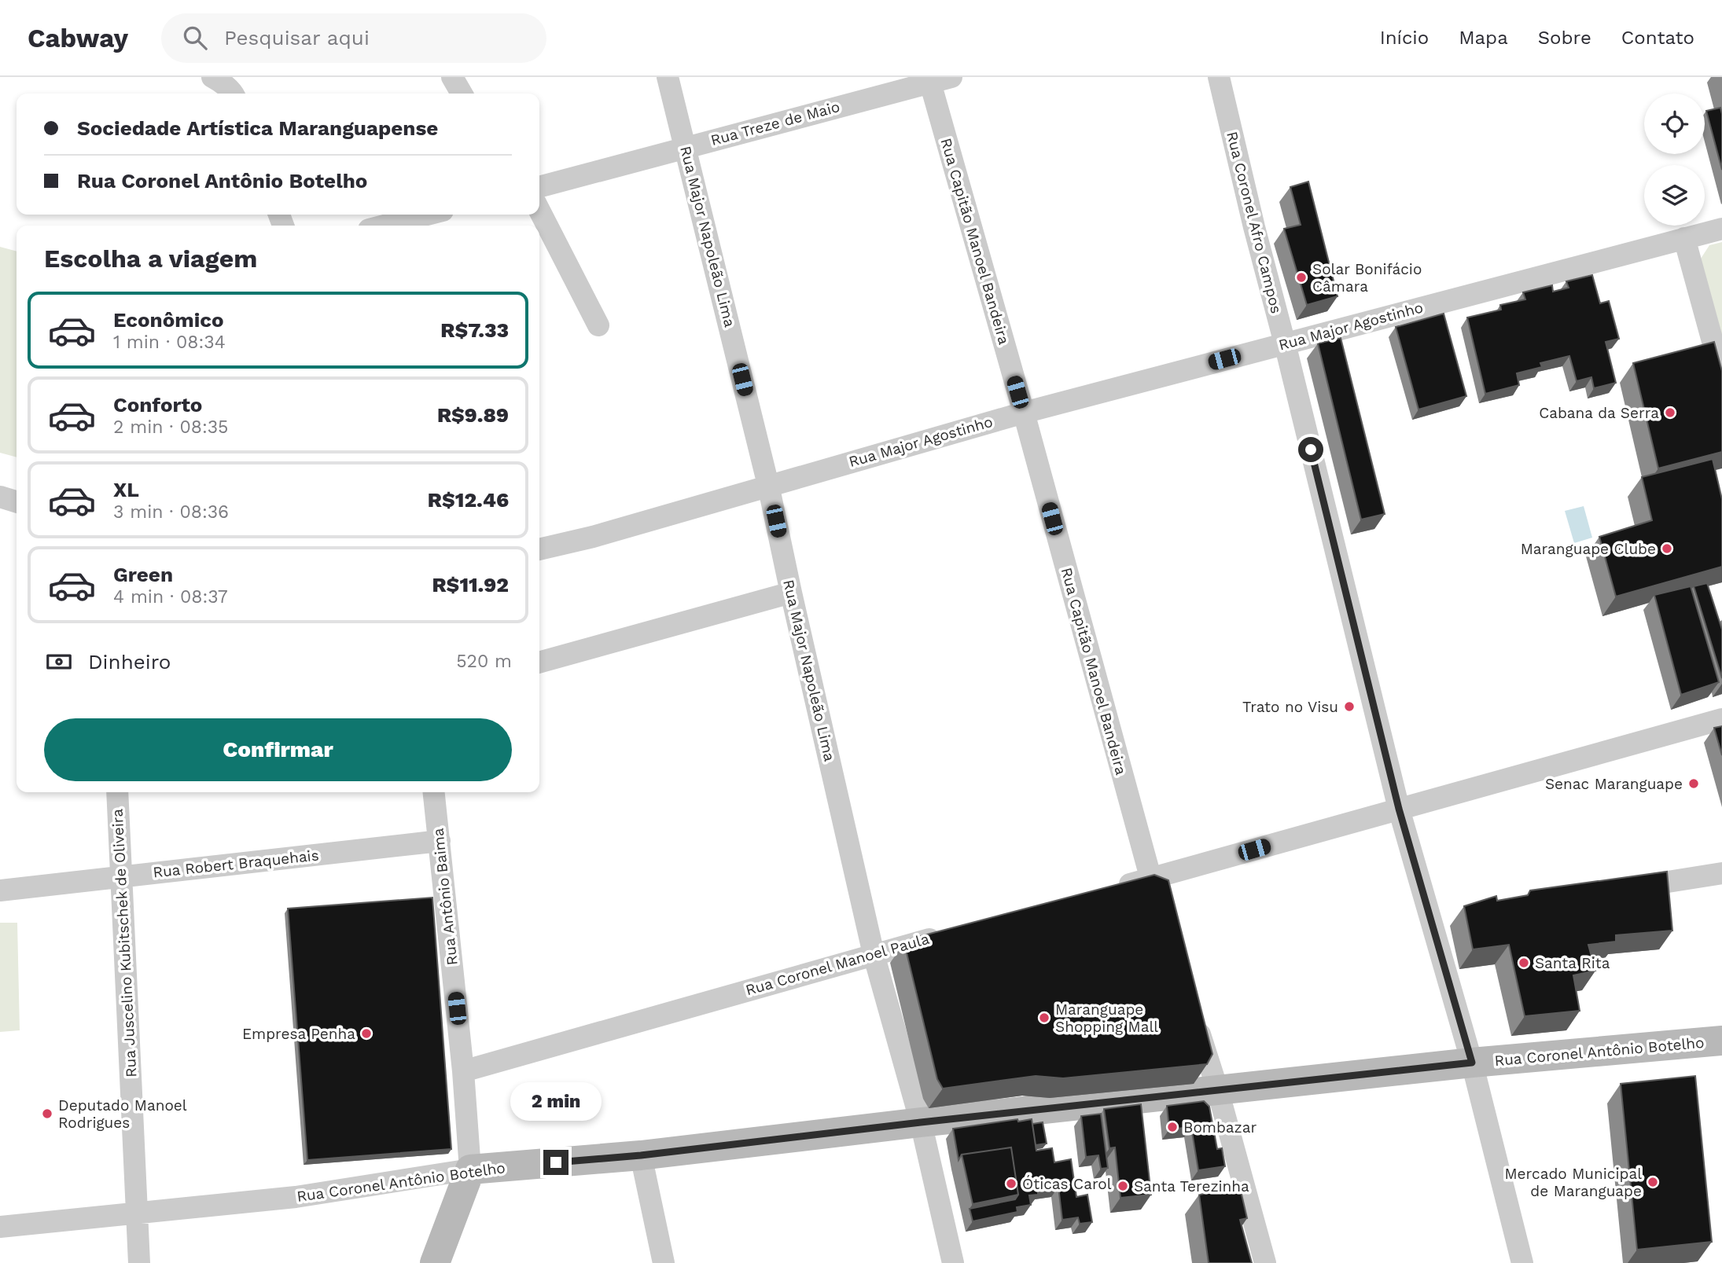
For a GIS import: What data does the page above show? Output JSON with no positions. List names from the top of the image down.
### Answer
{
  "streets": {
    "street": [
      "Rua Treze de Maio",
      "Rua Coronel Afro Campos",
      "Rua Major Napoleão Lima",
      "Rua Capitão Manoel Bandeira",
      "Rua Major Agostinho",
      "Rua Robert Braquehais",
      "Rua Antônio Baima",
      "Rua Juscelino Kubitschek de Oliveira",
      "Rua Coronel Manoel Paula",
      "Rua Coronel Antônio Botelho"
    ]
  },
  "crossings": [
    ["Rua Treze de Maio", "Rua Major Napoleão Lima"],
    ["Rua Treze de Maio", "Rua Capitão Manoel Bandeira"],
    ["Rua Coronel Afro Campos", "Rua Major Agostinho"],
    ["Rua Coronel Afro Campos", "Rua Coronel Antônio Botelho"],
    ["Rua Major Napoleão Lima", "Rua Major Agostinho"],
    ["Rua Major Napoleão Lima", "Rua Coronel Manoel Paula"],
    ["Rua Major Napoleão Lima", "Rua Coronel Antônio Botelho"],
    ["Rua Capitão Manoel Bandeira", "Rua Major Agostinho"],
    ["Rua Robert Braquehais", "Rua Antônio Baima"],
    ["Rua Robert Braquehais", "Rua Juscelino Kubitschek de Oliveira"],
    ["Rua Antônio Baima", "Rua Coronel Manoel Paula"],
    ["Rua Antônio Baima", "Rua Coronel Antônio Botelho"],
    ["Rua Juscelino Kubitschek de Oliveira", "Rua Coronel Antônio Botelho"]
  ],
  "places": [
    "Solar Bonifácio Câmara",
    "Cabana da Serra",
    "Maranguape Clube",
    "Trato no Visu",
    "Senac Maranguape",
    "Santa Rita",
    "Maranguape Shopping Mall",
    "Empresa Penha",
    "Deputado Manoel Rodrigues",
    "Bombazar",
    "Mercado Municipal de Maranguape",
    "Óticas Carol",
    "Santa Terezinha"
  ],
  "page": {
    "header": "Cabway",
    "search": "Pesquisar aqui",
    "nav": [
      "Início",
      "Mapa",
      "Sobre",
      "Contato"
    ],
    "banner": ["Sociedade Artística Maranguapense", "Rua Coronel Antônio Botelho"],
    "heading": "Escolha a viagem",
    "list": [
      {
        "name": "Econômico",
        "note": "1 min · 08:34",
        "value": "R$7.33"
      },
      {
        "name": "Conforto",
        "note": "2 min · 08:35",
        "value": "R$9.89"
      },
      {
        "name": "XL",
        "note": "3 min · 08:36",
        "value": "R$12.46"
      },
      {
        "name": "Green",
        "note": "4 min · 08:37",
        "value": "R$11.92"
      }
    ],
    "pay": ["Dinheiro", "520 m"],
    "buttons": "Confirmar",
    "bubble": "2 min"
  }
}
